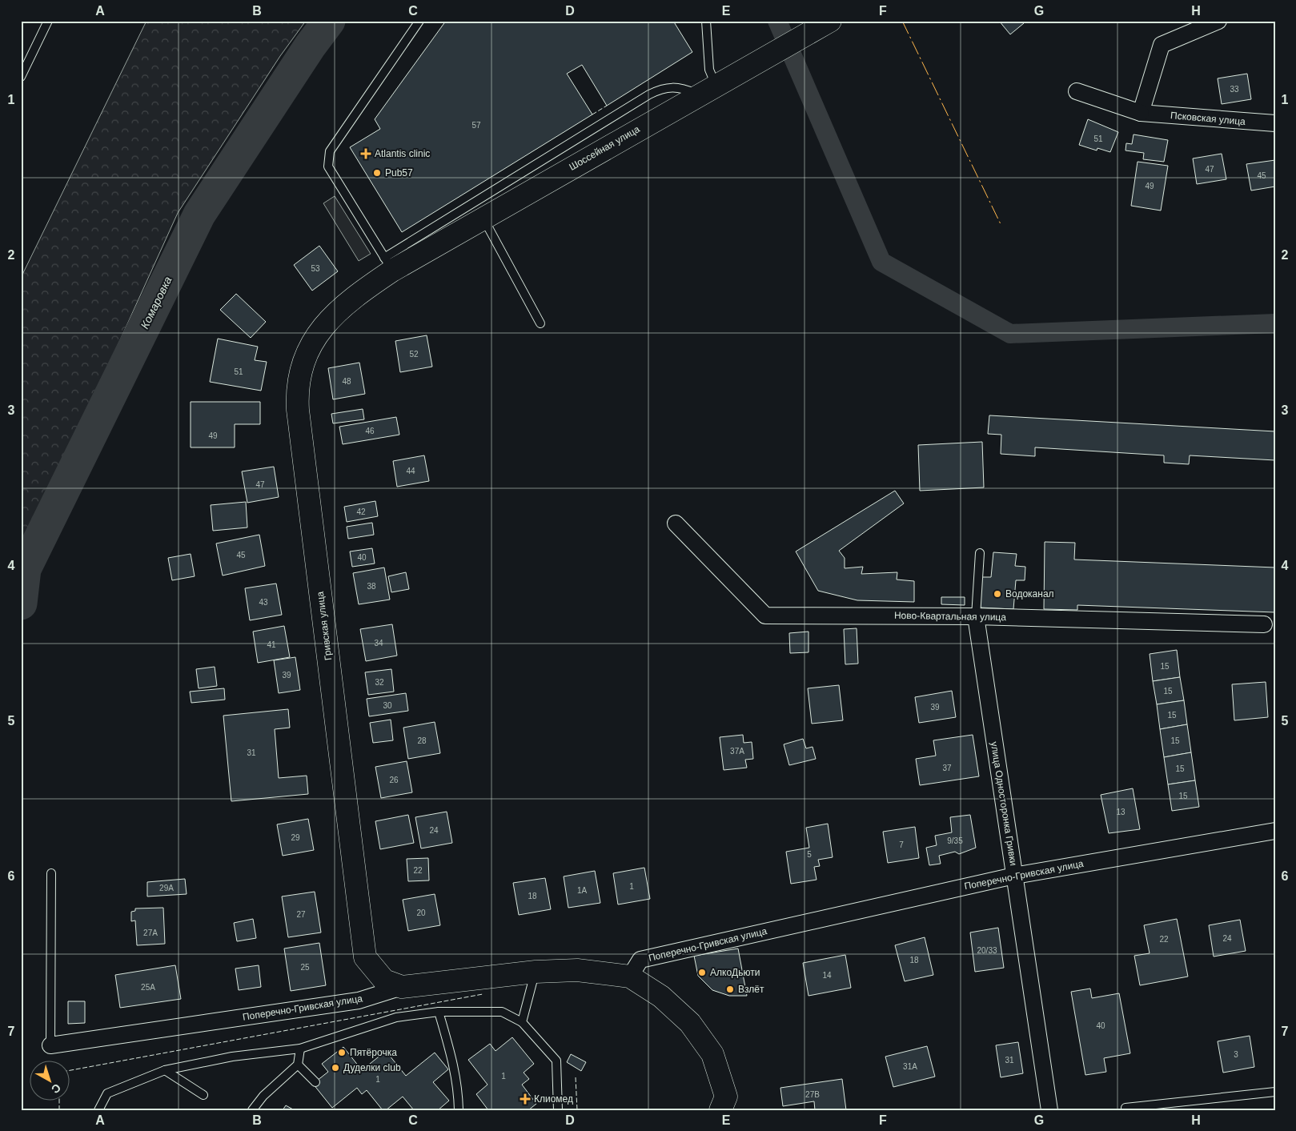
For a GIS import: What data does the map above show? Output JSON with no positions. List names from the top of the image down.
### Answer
{
  "streets": {
    "street": [
      "Псковская улица",
      "Шоссейная улица",
      "Ново-Квартальная улица",
      "Гривская улица",
      "улица Односторонка Гривки",
      "Поперечно-Гривская улица"
    ]
  },
  "crossings": [
    ["Шоссейная улица", "Гривская улица"],
    ["Ново-Квартальная улица", "улица Односторонка Гривки"],
    ["Гривская улица", "Поперечно-Гривская улица"],
    ["улица Односторонка Гривки", "Поперечно-Гривская улица"]
  ],
  "water": ["Комаровка"],
  "places": {
    "health": ["Atlantis clinic", "Клиомед"],
    "other": [
      "Pub57",
      "Водоканал",
      "АлкоДьюти",
      "Взлёт",
      "Пятёрочка",
      "Дуделки club"
    ]
  },
  "house_numbers": [
    "33",
    "57",
    "51",
    "47",
    "45",
    "49",
    "53",
    "52",
    "51",
    "48",
    "46",
    "49",
    "44",
    "47",
    "42",
    "45",
    "40",
    "38",
    "43",
    "34",
    "41",
    "15",
    "39",
    "32",
    "15",
    "30",
    "39",
    "15",
    "28",
    "15",
    "37А",
    "31",
    "37",
    "15",
    "26",
    "15",
    "13",
    "24",
    "29",
    "9/35",
    "7",
    "5",
    "22",
    "1",
    "29А",
    "1А",
    "18",
    "20",
    "27",
    "27А",
    "24",
    "22",
    "20/33",
    "18",
    "25",
    "14",
    "25А",
    "40",
    "3",
    "31",
    "31А",
    "1",
    "1",
    "27В"
  ],
  "north": "bottom right",
  "grid": {
    "columns": [
      "A",
      "B",
      "C",
      "D",
      "E",
      "F",
      "G",
      "H"
    ],
    "rows": [
      "1",
      "2",
      "3",
      "4",
      "5",
      "6",
      "7"
    ]
  }
}
